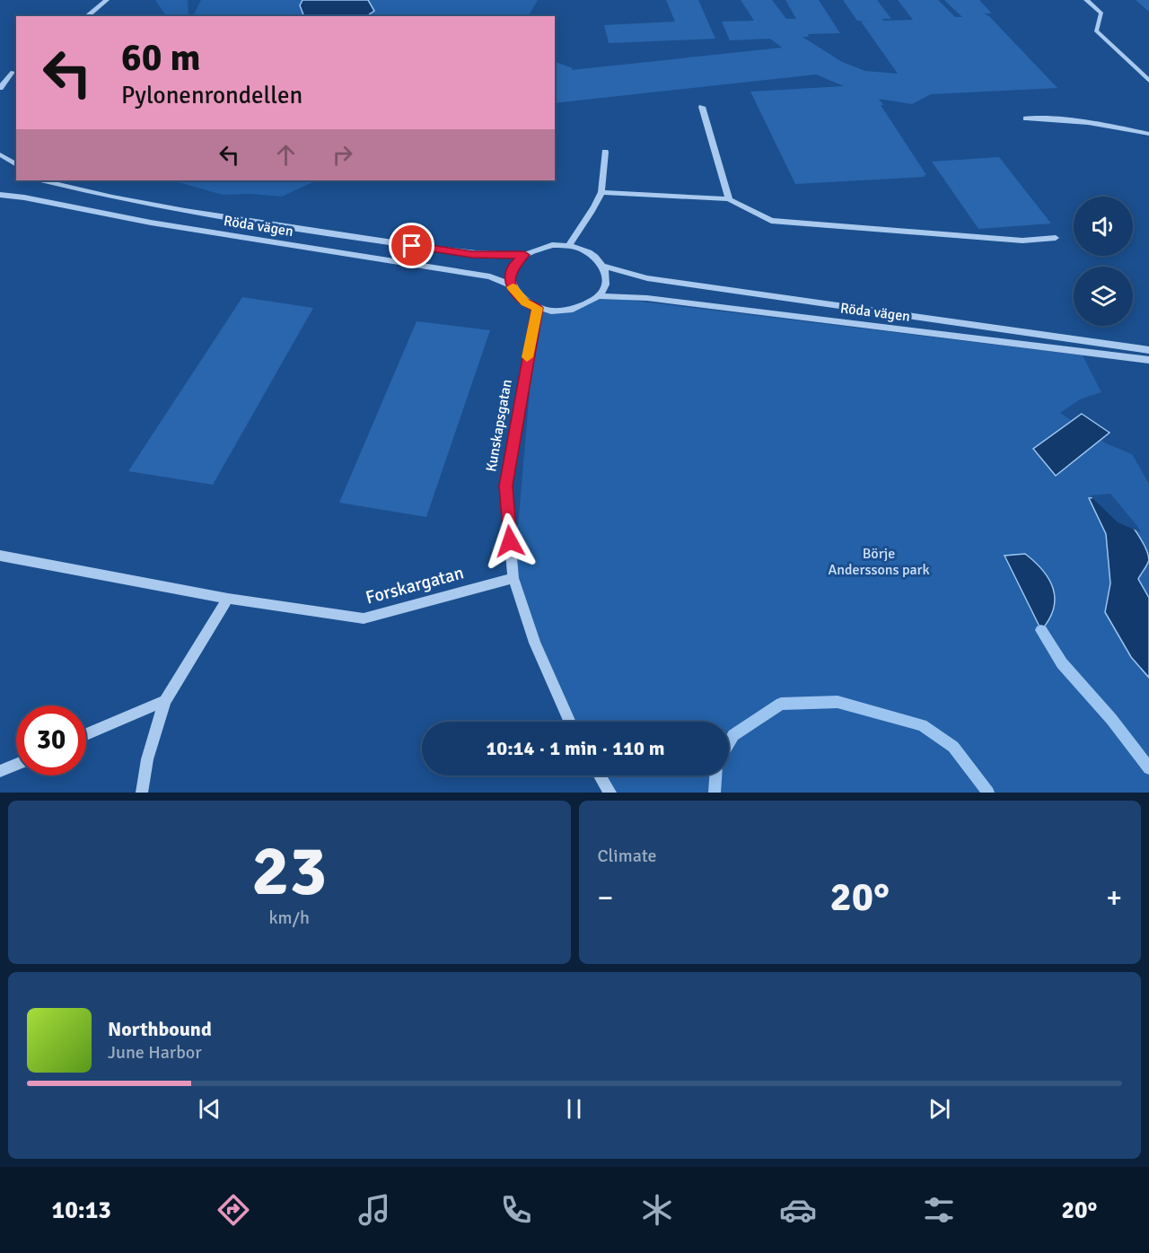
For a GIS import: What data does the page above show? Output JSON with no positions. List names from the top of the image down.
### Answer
{
  "streets": {
    "street": ["Röda vägen", "Kunskapsgatan", "Forskargatan"]
  },
  "crossings": [
    ["Röda vägen", "Kunskapsgatan"],
    ["Kunskapsgatan", "Forskargatan"]
  ],
  "parks": ["Börje Anderssons park"],
  "page": {
    "turn": ["60 m", "Pylonenrondellen"],
    "limit": "30",
    "trip": "10:14 · 1 min · 110 m",
    "tile": [
      ["23", "km/h"],
      "Climate"
    ],
    "heat": ["−", "20°", "+"],
    "song": ["Northbound", "June Harbor"],
    "tabs": ["10:13", "20°"]
  }
}
